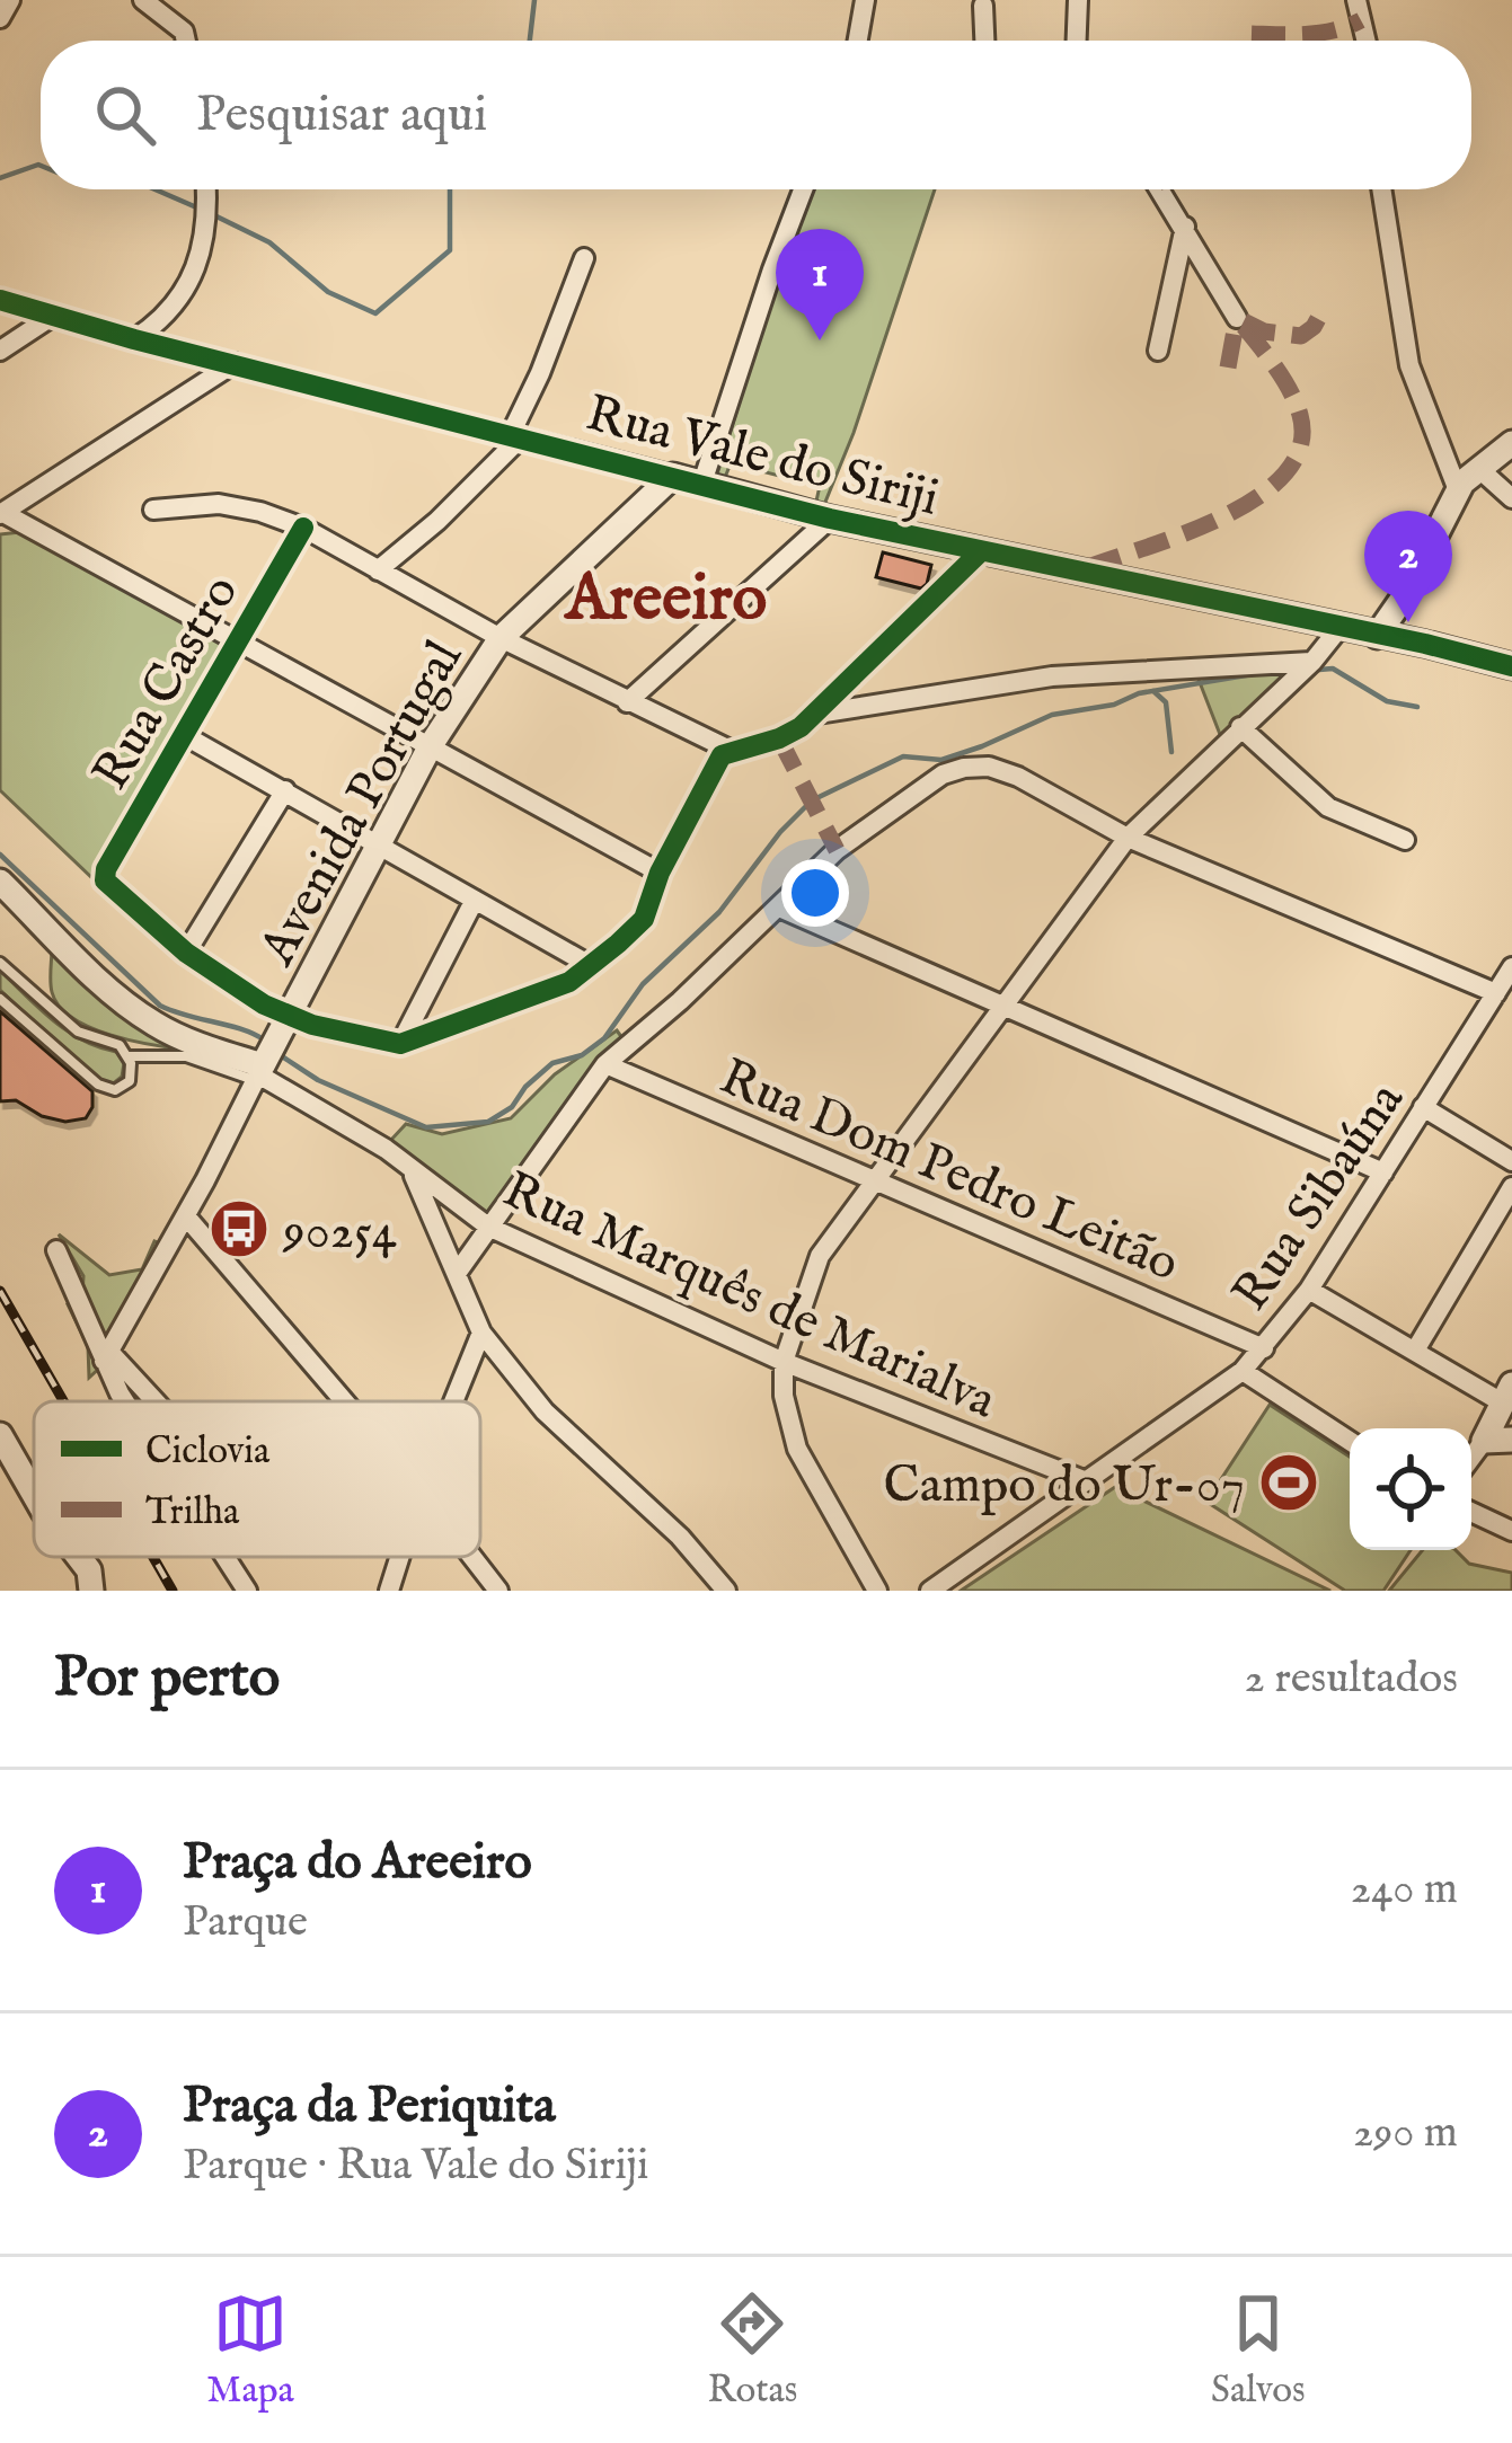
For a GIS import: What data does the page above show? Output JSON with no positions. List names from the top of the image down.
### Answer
{
  "streets": {
    "street": [
      "Rua Vale do Siriji",
      "Rua Castro",
      "Avenida Portugal",
      "Rua Dom Pedro Leitão",
      "Rua Sibaúna",
      "Rua Marquês de Marialva"
    ]
  },
  "crossings": [
    ["Rua Vale do Siriji", "Avenida Portugal"],
    ["Avenida Portugal", "Rua Marquês de Marialva"],
    ["Rua Dom Pedro Leitão", "Rua Sibaúna"],
    ["Rua Sibaúna", "Rua Marquês de Marialva"]
  ],
  "districts": ["Areeiro"],
  "places": {
    "bus stop": ["90254"],
    "sports": ["Campo do Ur-07"]
  },
  "legend": ["Ciclovia", "Trilha"],
  "page": {
    "search": "Pesquisar aqui",
    "pins": ["1", "2"],
    "heading": ["Por perto", "2 resultados"],
    "list": [
      {
        "mark": "1",
        "name": "Praça do Areeiro",
        "note": "Parque",
        "value": "240 m"
      },
      {
        "mark": "2",
        "name": "Praça da Periquita",
        "note": "Parque · Rua Vale do Siriji",
        "value": "290 m"
      }
    ],
    "nav": ["Mapa", "Rotas", "Salvos"]
  }
}
